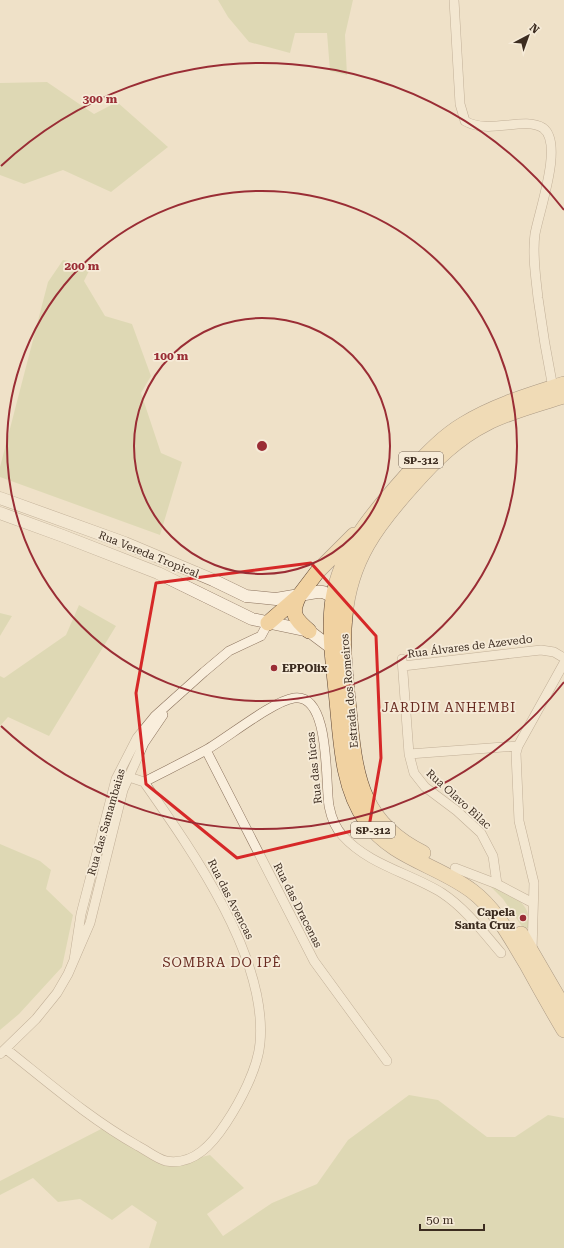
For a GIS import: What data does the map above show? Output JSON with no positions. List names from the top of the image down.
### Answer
{
  "streets": {
    "main road": ["SP-312", "Estrada dos Romeiros"],
    "street": [
      "Rua Vereda Tropical",
      "Rua Álvares de Azevedo",
      "Rua das Iúcas",
      "Rua Olavo Bilac",
      "Rua das Samambaias",
      "Rua das Avencas",
      "Rua das Dracenas"
    ]
  },
  "crossings": [
    ["Rua Vereda Tropical", "Estrada dos Romeiros"],
    ["Rua Vereda Tropical", "Rua das Samambaias"],
    ["Rua Álvares de Azevedo", "Rua Olavo Bilac"],
    ["Rua das Iúcas", "Rua das Avencas"],
    ["Rua das Iúcas", "Rua das Dracenas"],
    ["Rua das Samambaias", "Rua das Avencas"]
  ],
  "districts": ["JARDIM ANHEMBI", "SOMBRA DO IPÊ"],
  "places": ["EPPOlix", "Capela Santa Cruz"],
  "scale_bar": "50 m",
  "north": "top right",
  "rings": ["300 m", "200 m", "100 m"]
}
